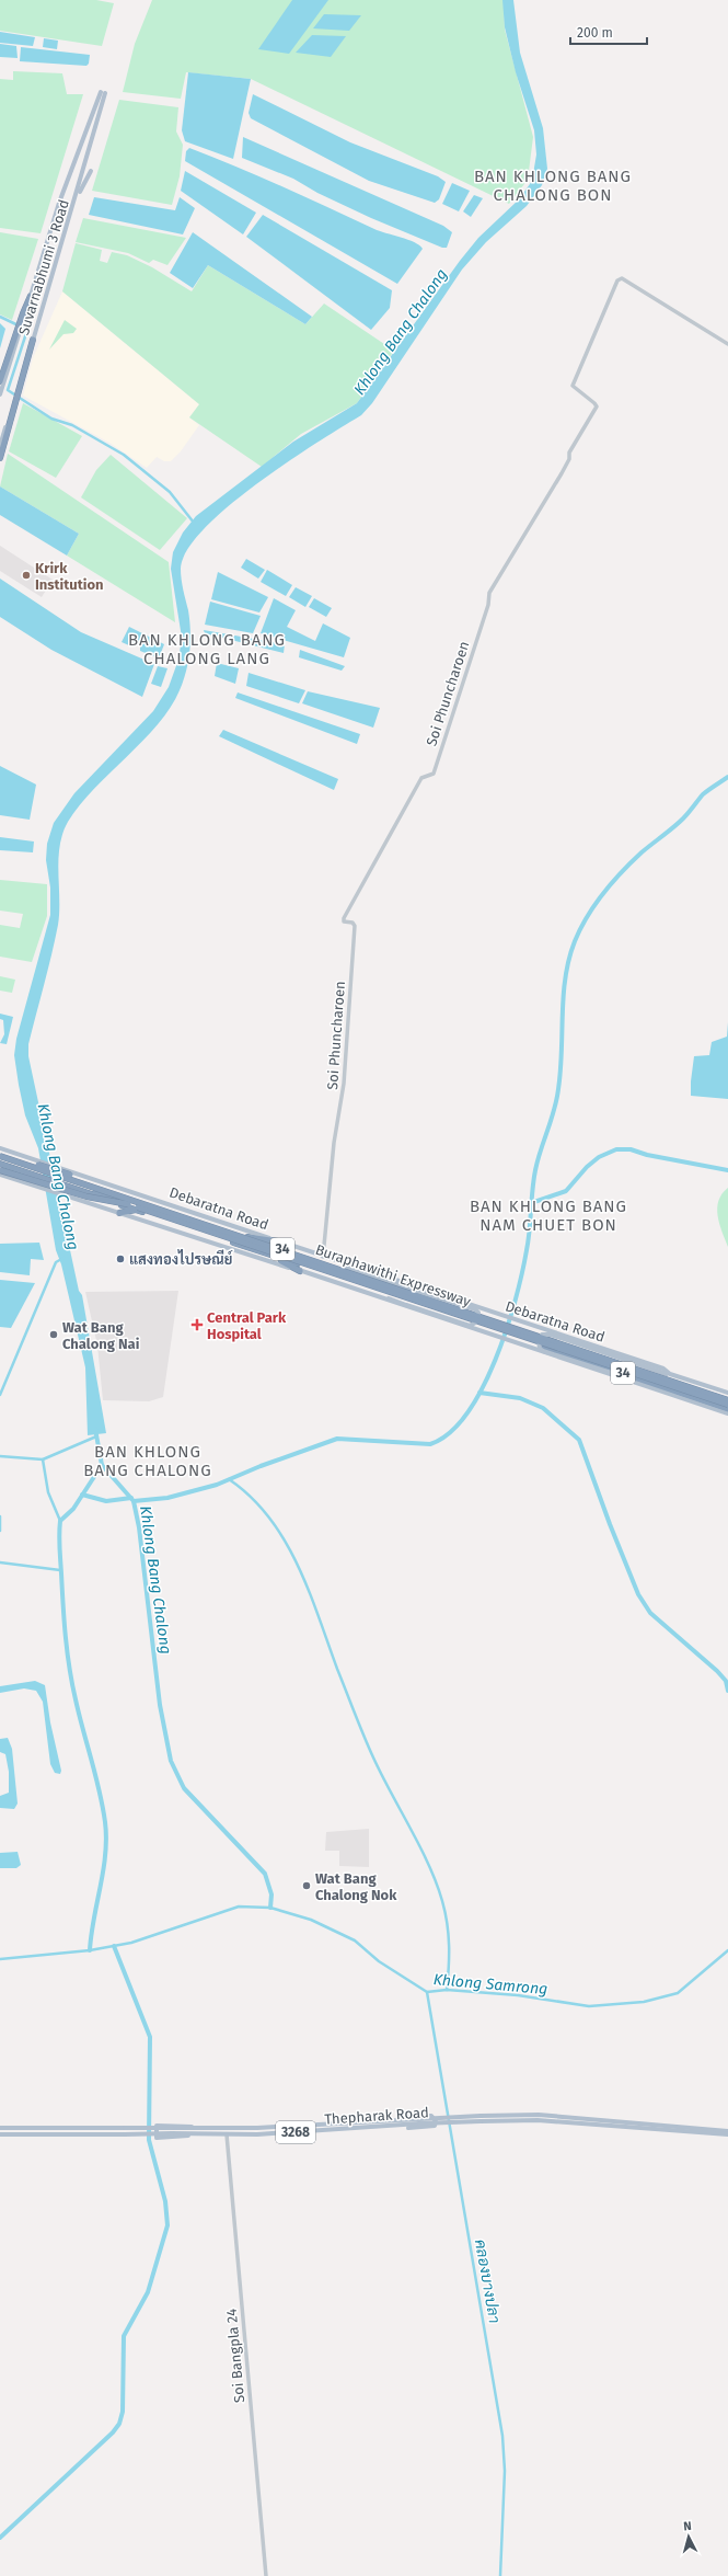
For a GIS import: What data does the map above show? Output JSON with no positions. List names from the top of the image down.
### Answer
{
  "streets": {
    "highway": ["Debaratna Road", "34", "Buraphawithi Expressway"],
    "main road": ["Suvarnabhumi 3 Road", "Thepharak Road", "3268"],
    "street": ["Soi Phuncharoen", "Soi Bangpla 24"]
  },
  "crossings": [
    ["Soi Phuncharoen", "Debaratna Road"],
    ["Debaratna Road", "Buraphawithi Expressway"],
    ["Thepharak Road", "Soi Bangpla 24"]
  ],
  "districts": [
    "BAN KHLONG BANG CHALONG BON",
    "BAN KHLONG BANG CHALONG LANG",
    "BAN KHLONG BANG NAM CHUET BON",
    "BAN KHLONG BANG CHALONG"
  ],
  "water": ["Khlong Bang Chalong", "Khlong Samrong", "คลองบางปลา"],
  "places": {
    "other": [
      "Krirk Institution",
      "แสงทองไปรษณีย์",
      "Wat Bang Chalong Nai",
      "Wat Bang Chalong Nok"
    ],
    "health": ["Central Park Hospital"]
  },
  "scale_bar": "200 m",
  "north": "top"
}
